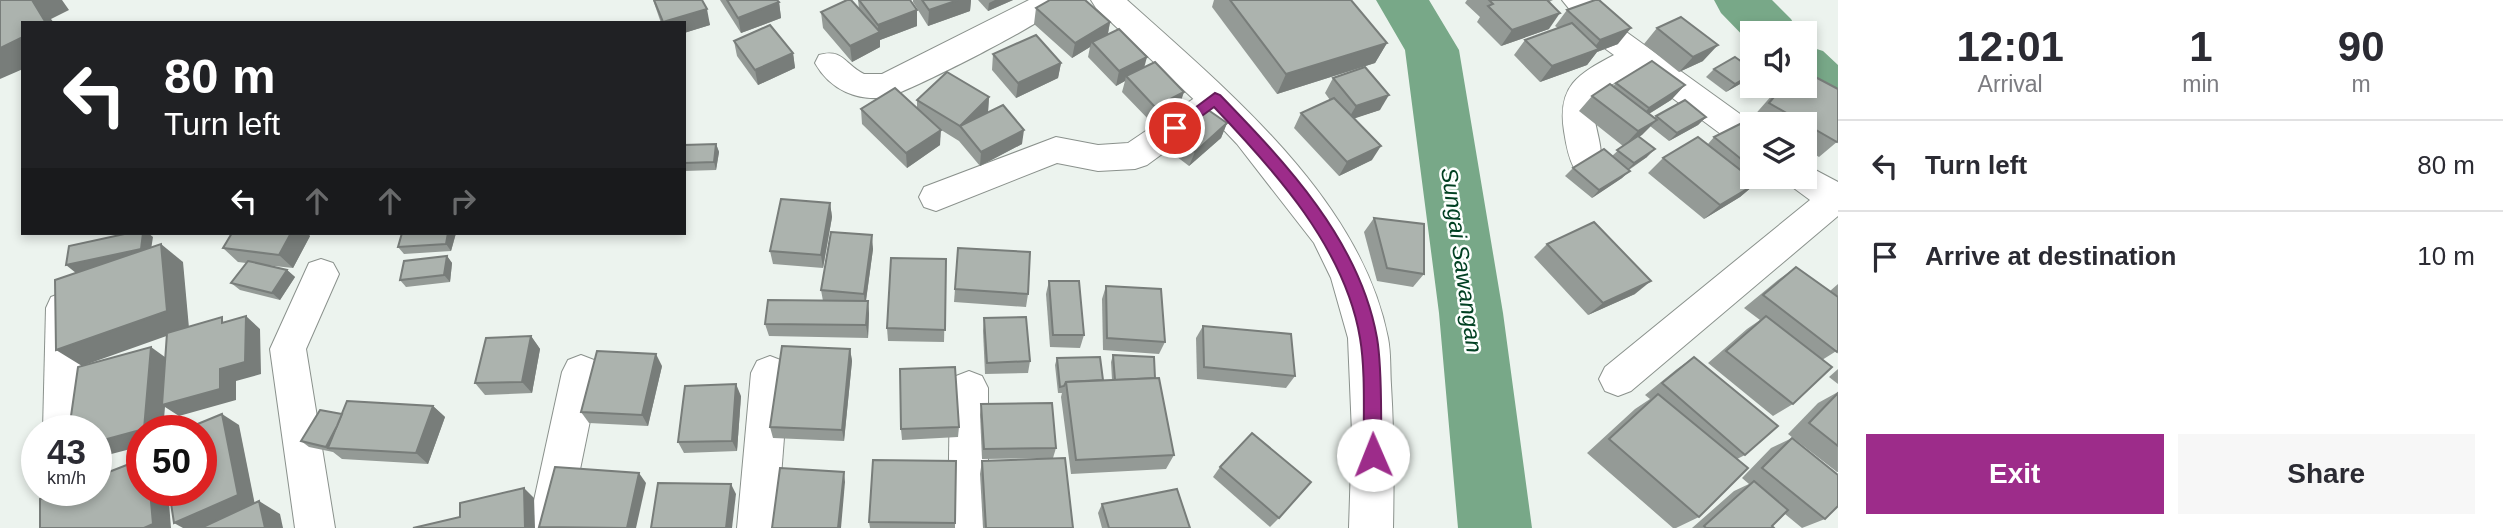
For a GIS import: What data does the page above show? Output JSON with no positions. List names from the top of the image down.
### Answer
{
  "water": ["Sungai Sawangan"],
  "page": {
    "eta": [
      "12:01",
      "Arrival",
      "1",
      "min",
      "90",
      "m"
    ],
    "turn": ["80 m", "Turn left"],
    "list": [
      {
        "name": "Turn left",
        "value": "80 m"
      },
      {
        "name": "Arrive at destination",
        "value": "10 m"
      }
    ],
    "speed": "43 km/h",
    "limit": "50",
    "buttons": ["Exit", "Share"]
  }
}
